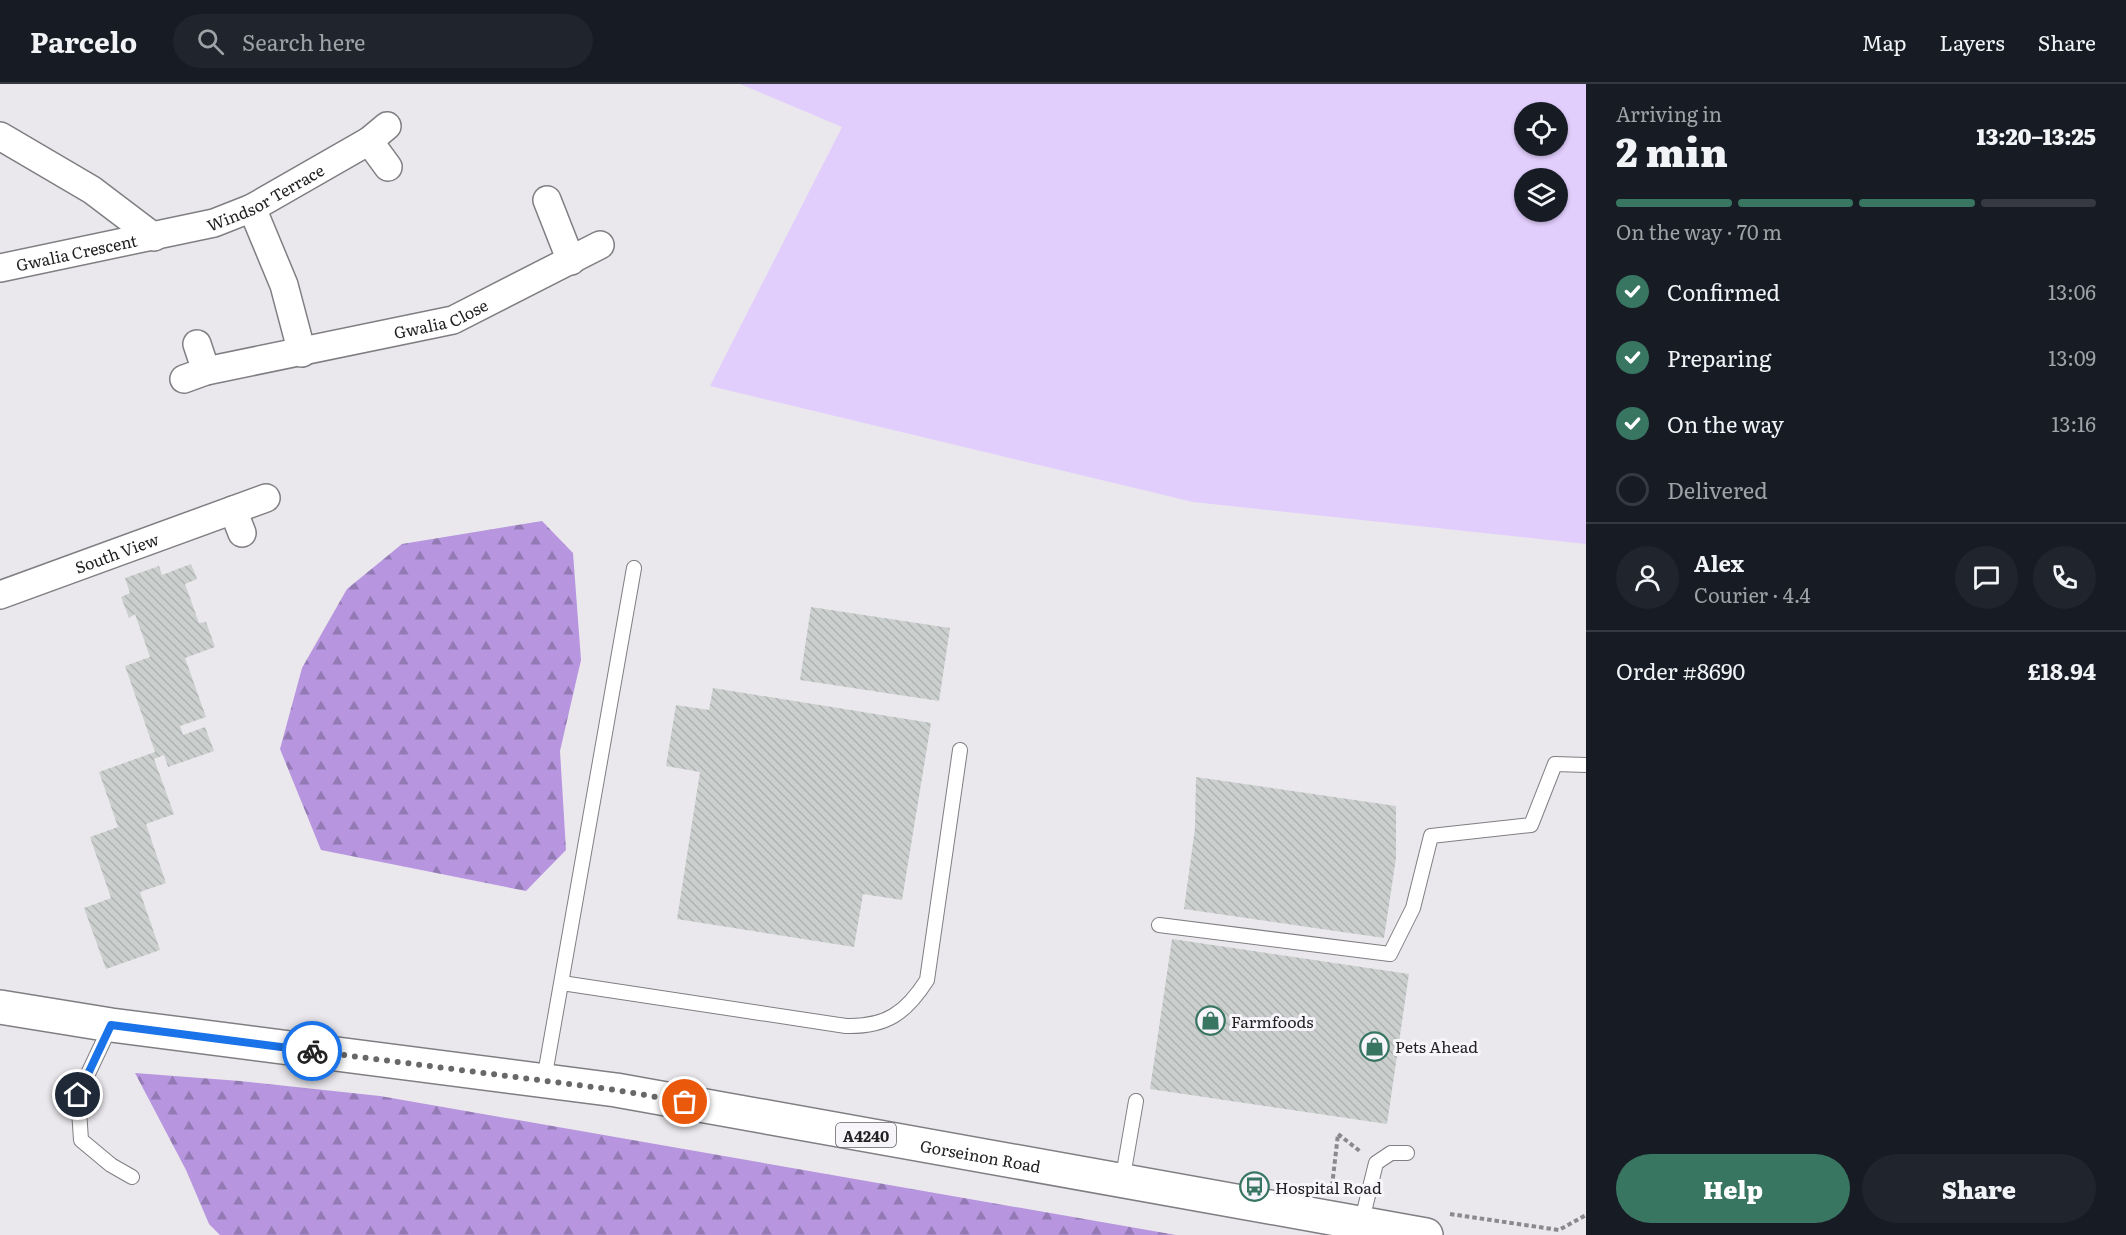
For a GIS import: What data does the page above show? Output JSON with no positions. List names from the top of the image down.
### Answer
{
  "streets": {
    "main road": ["A4240", "Gorseinon Road"],
    "street": [
      "Windsor Terrace",
      "Gwalia Crescent",
      "Gwalia Close",
      "South View"
    ]
  },
  "crossings": [
    ["Windsor Terrace", "Gwalia Crescent"]
  ],
  "places": {
    "shop": ["Farmfoods", "Pets Ahead"],
    "bus stop": ["Hospital Road"]
  },
  "page": {
    "header": "Parcelo",
    "search": "Search here",
    "nav": ["Map", "Layers", "Share"],
    "heading": ["2 min", "Arriving in", "13:20–13:25"],
    "panel": [
      "Alex",
      "Courier · 4.4",
      "Order #8690",
      "£18.94"
    ],
    "bar": "On the way · 70 m",
    "list": [
      ["Confirmed", "13:06"],
      ["Preparing", "13:09"],
      ["On the way", "13:16"],
      "Delivered"
    ],
    "buttons": ["Help", "Share"]
  }
}
